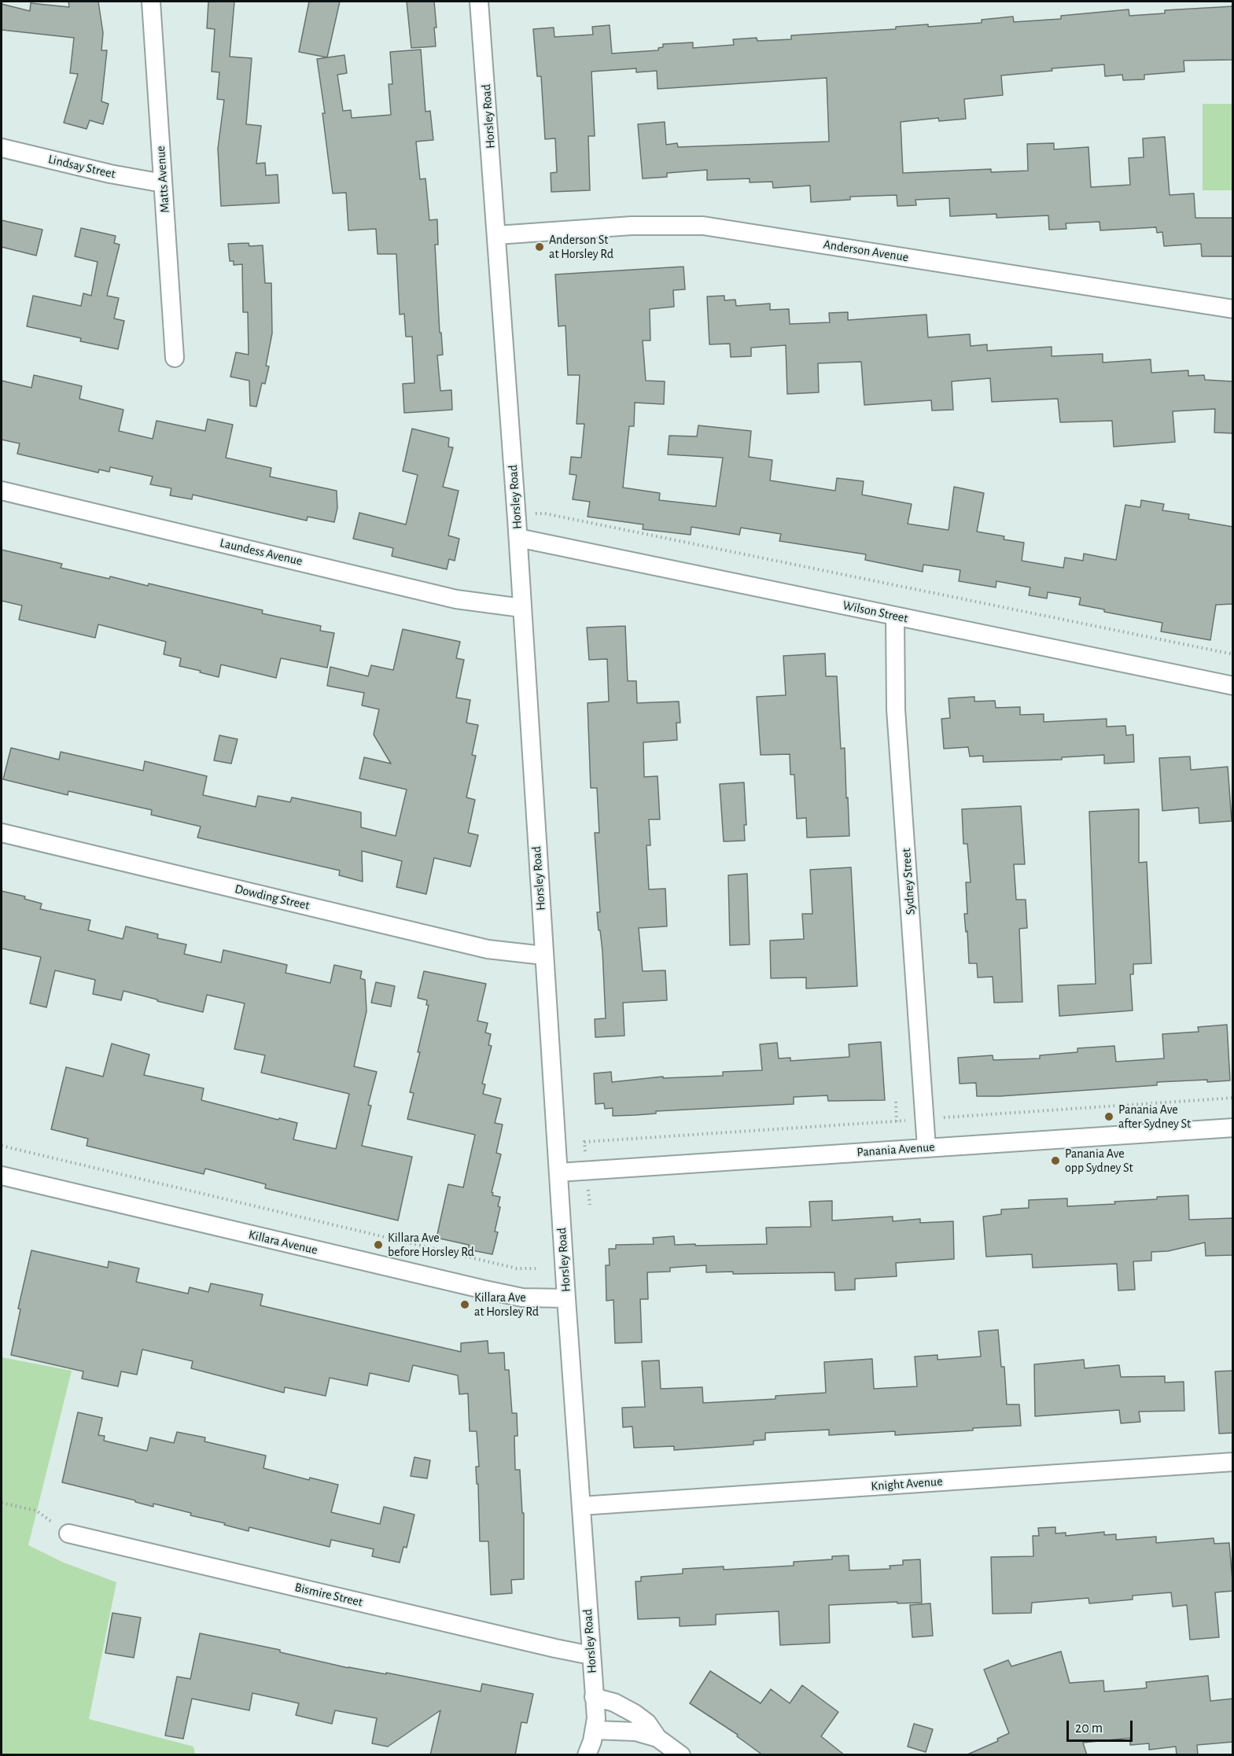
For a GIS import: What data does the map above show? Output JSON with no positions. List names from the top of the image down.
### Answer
{
  "streets": {
    "street": [
      "Horsley Road",
      "Lindsay Street",
      "Matts Avenue",
      "Anderson Avenue",
      "Laundess Avenue",
      "Wilson Street",
      "Sydney Street",
      "Dowding Street",
      "Panania Avenue",
      "Killara Avenue",
      "Knight Avenue",
      "Bismire Street"
    ]
  },
  "crossings": [
    ["Horsley Road", "Anderson Avenue"],
    ["Horsley Road", "Laundess Avenue"],
    ["Horsley Road", "Wilson Street"],
    ["Horsley Road", "Dowding Street"],
    ["Horsley Road", "Panania Avenue"],
    ["Horsley Road", "Killara Avenue"],
    ["Horsley Road", "Knight Avenue"],
    ["Horsley Road", "Bismire Street"],
    ["Lindsay Street", "Matts Avenue"],
    ["Wilson Street", "Sydney Street"],
    ["Sydney Street", "Panania Avenue"]
  ],
  "places": [
    "Anderson St at Horsley Rd",
    "Panania Ave after Sydney St",
    "Panania Ave opp Sydney St",
    "Killara Ave before Horsley Rd",
    "Killara Ave at Horsley Rd"
  ],
  "scale_bar": "20 m"
}
